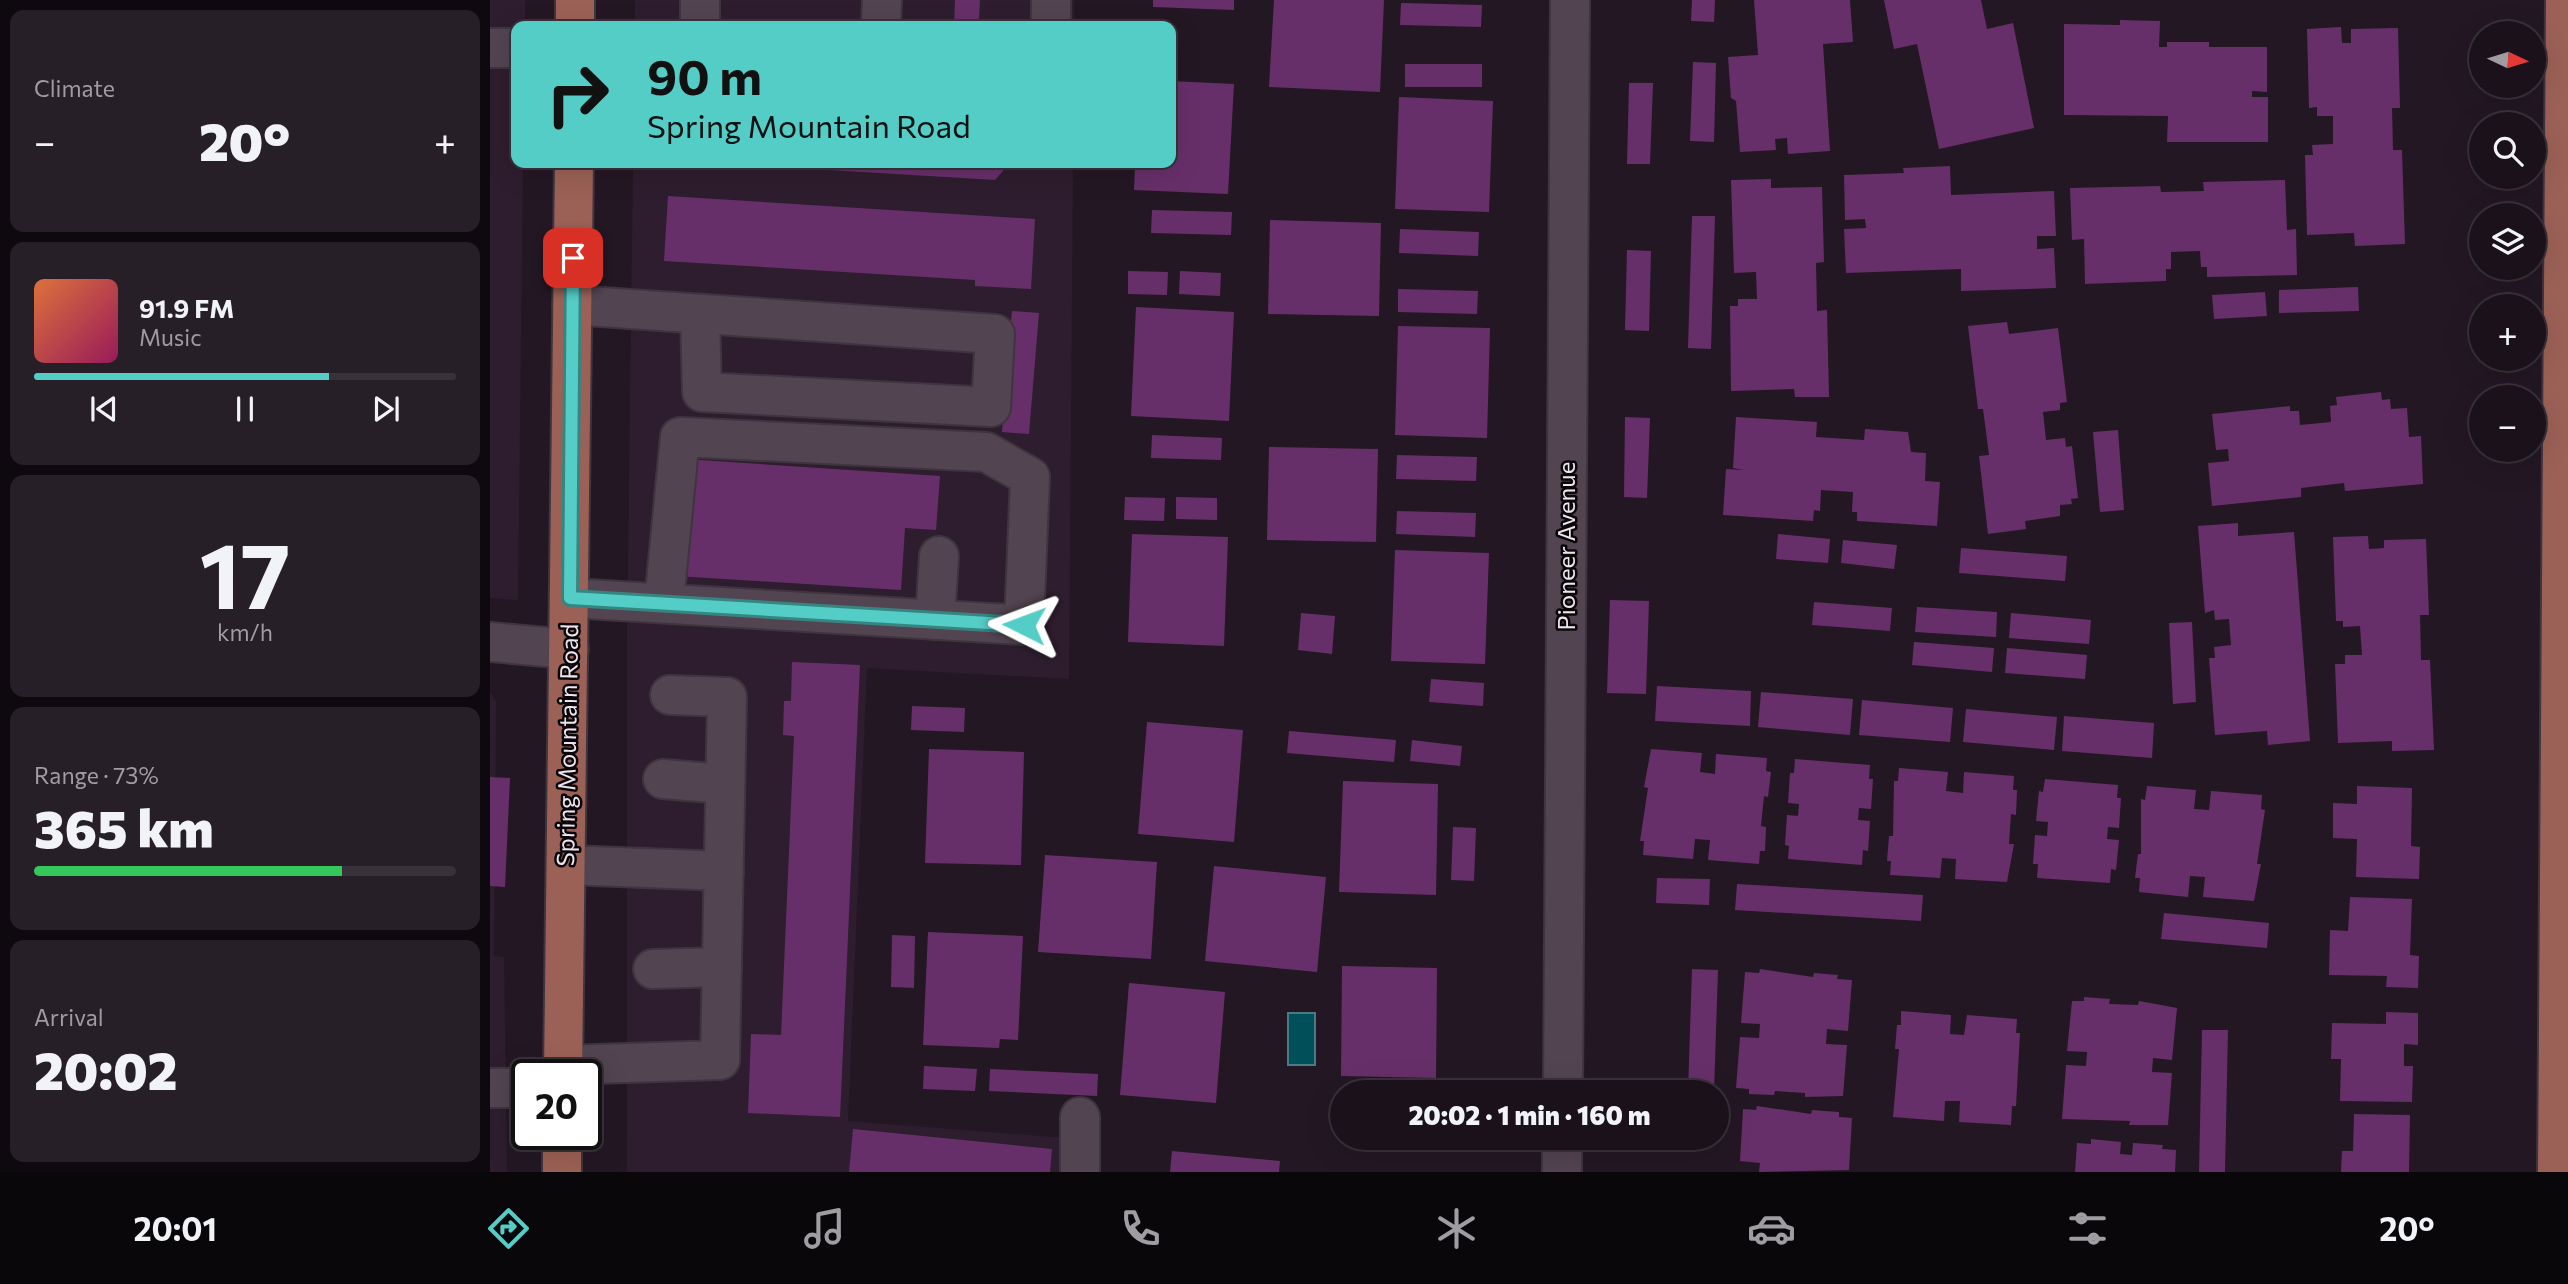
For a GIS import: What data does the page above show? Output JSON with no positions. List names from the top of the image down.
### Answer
{
  "streets": {
    "main road": ["Spring Mountain Road"],
    "street": ["Pioneer Avenue"]
  },
  "north": "right",
  "page": {
    "tile": [
      "Climate",
      ["17", "km/h"],
      ["Range · 73%", "365 km"],
      ["Arrival", "20:02"]
    ],
    "map_buttons": ["+", "−"],
    "turn": ["90 m", "Spring Mountain Road"],
    "heat": ["−", "20°", "+"],
    "song": ["91.9 FM", "Music"],
    "limit": "20",
    "trip": "20:02 · 1 min · 160 m",
    "tabs": ["20:01", "20°"]
  }
}
